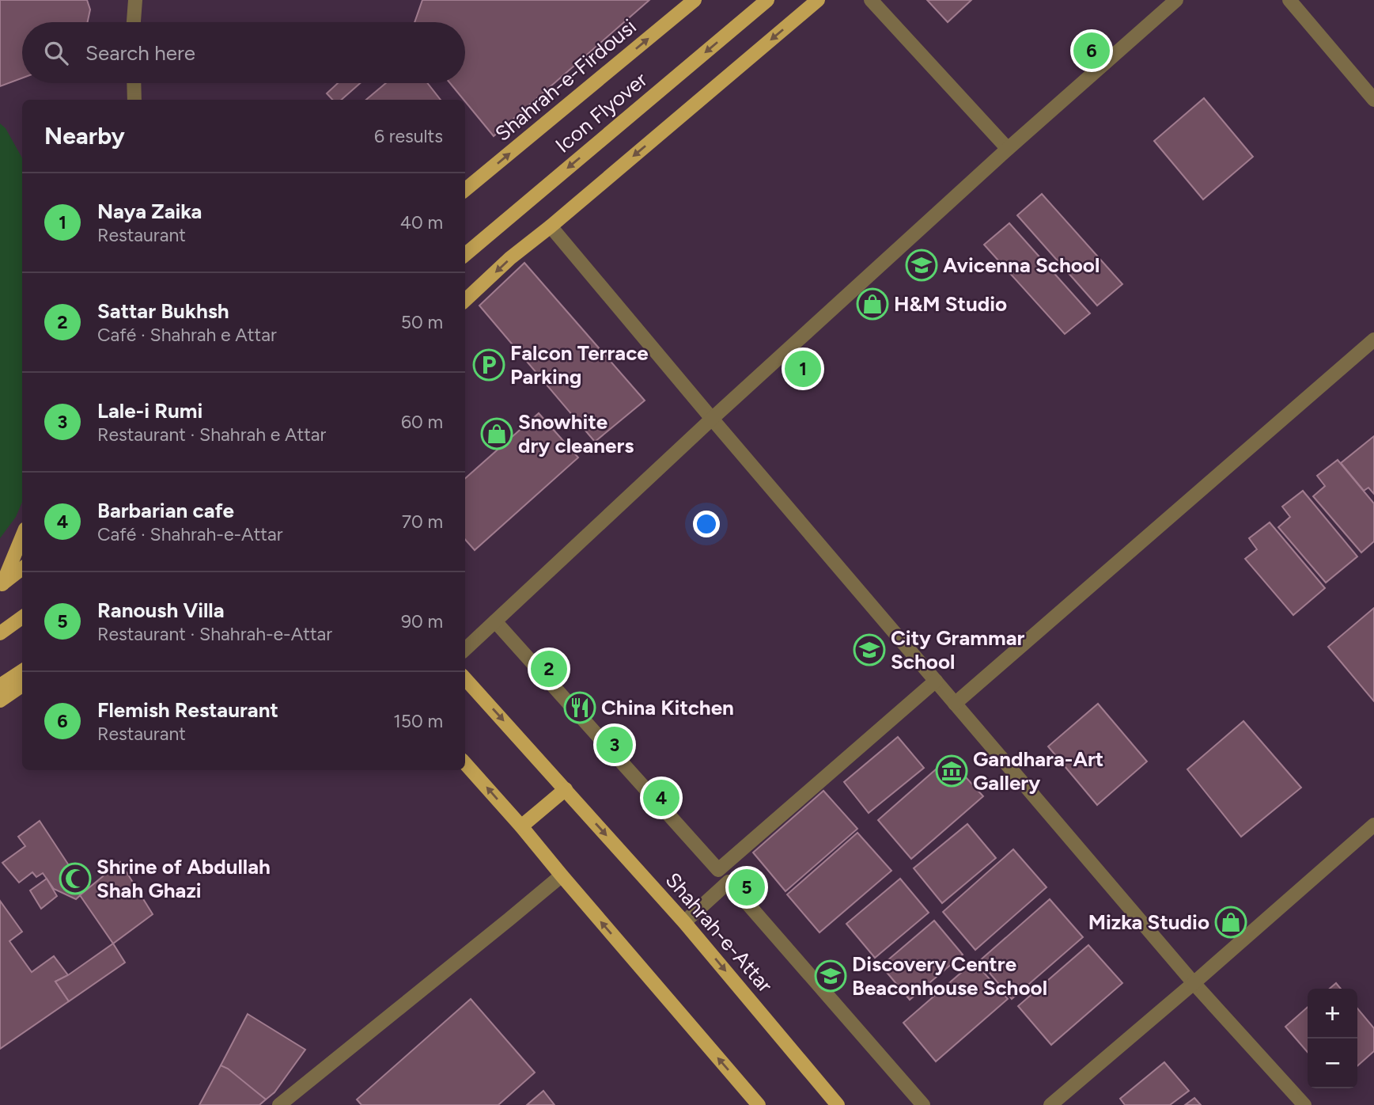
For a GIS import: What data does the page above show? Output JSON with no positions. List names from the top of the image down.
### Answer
{
  "streets": {
    "main road": ["Shahrah-e-Firdousi", "Icon Flyover", "Shahrah-e-Attar"]
  },
  "places": {
    "school or university": ["Avicenna School", "City Grammar School", "Discovery Centre Beaconhouse School"],
    "shop": ["H&M Studio", "Snowhite dry cleaners", "Mizka Studio"],
    "parking": ["Falcon Terrace Parking"],
    "restaurant": ["China Kitchen"],
    "museum": ["Gandhara-Art Gallery"],
    "mosque": ["Shrine of Abdullah Shah Ghazi"]
  },
  "page": {
    "search": "Search here",
    "pins": [
      "6",
      "1",
      "2",
      "3",
      "4",
      "5"
    ],
    "heading": ["Nearby", "6 results"],
    "list": [
      {
        "mark": "1",
        "name": "Naya Zaika",
        "note": "Restaurant",
        "value": "40 m"
      },
      {
        "mark": "2",
        "name": "Sattar Bukhsh",
        "note": "Café · Shahrah e Attar",
        "value": "50 m"
      },
      {
        "mark": "3",
        "name": "Lale-i Rumi",
        "note": "Restaurant · Shahrah e Attar",
        "value": "60 m"
      },
      {
        "mark": "4",
        "name": "Barbarian cafe",
        "note": "Café · Shahrah-e-Attar",
        "value": "70 m"
      },
      {
        "mark": "5",
        "name": "Ranoush Villa",
        "note": "Restaurant · Shahrah-e-Attar",
        "value": "90 m"
      },
      {
        "mark": "6",
        "name": "Flemish Restaurant",
        "note": "Restaurant",
        "value": "150 m"
      }
    ],
    "map_buttons": ["+", "−"]
  }
}
